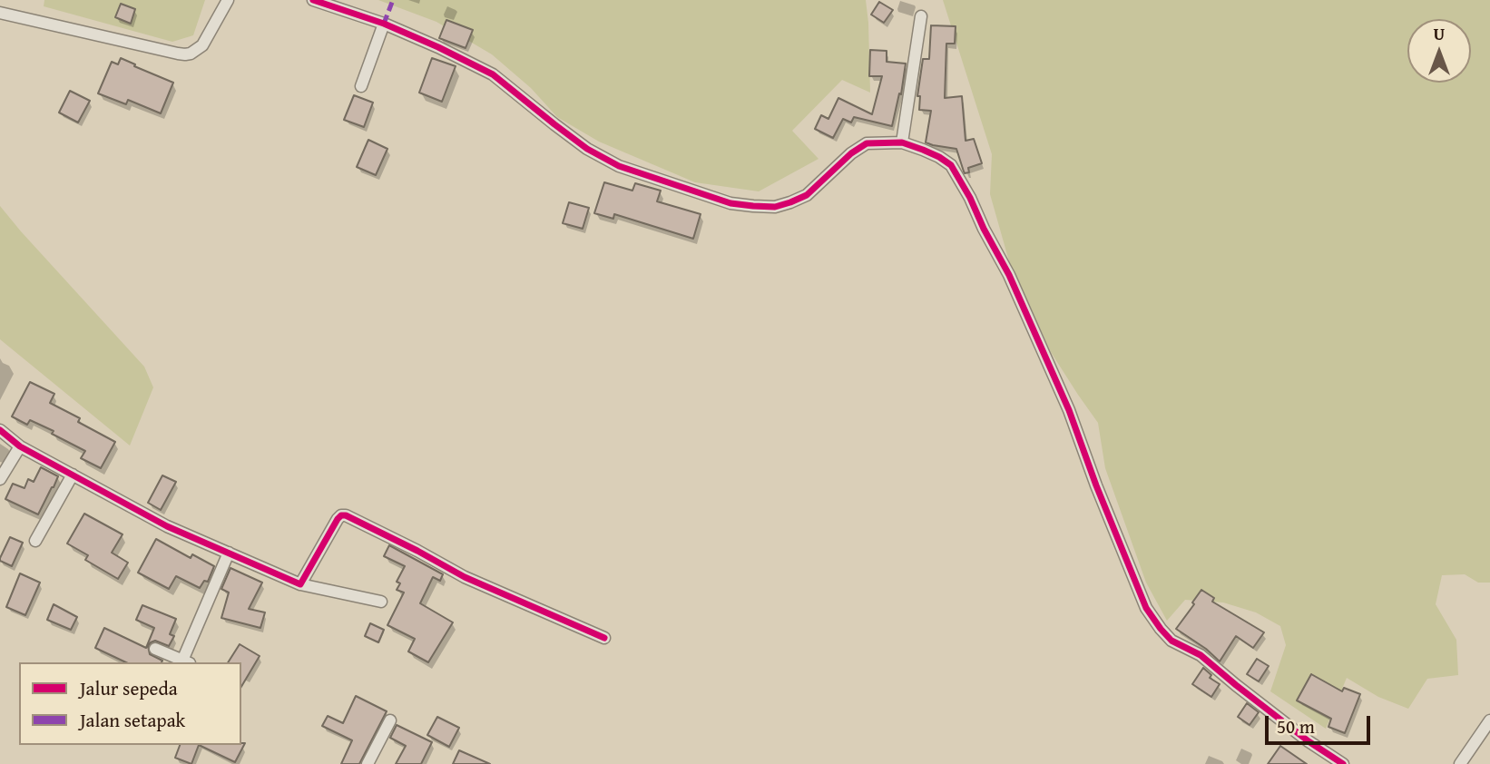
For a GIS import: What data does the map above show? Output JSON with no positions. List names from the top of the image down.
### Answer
{
  "legend": ["Jalur sepeda", "Jalan setapak"],
  "scale_bar": "50 m",
  "north": "top"
}
